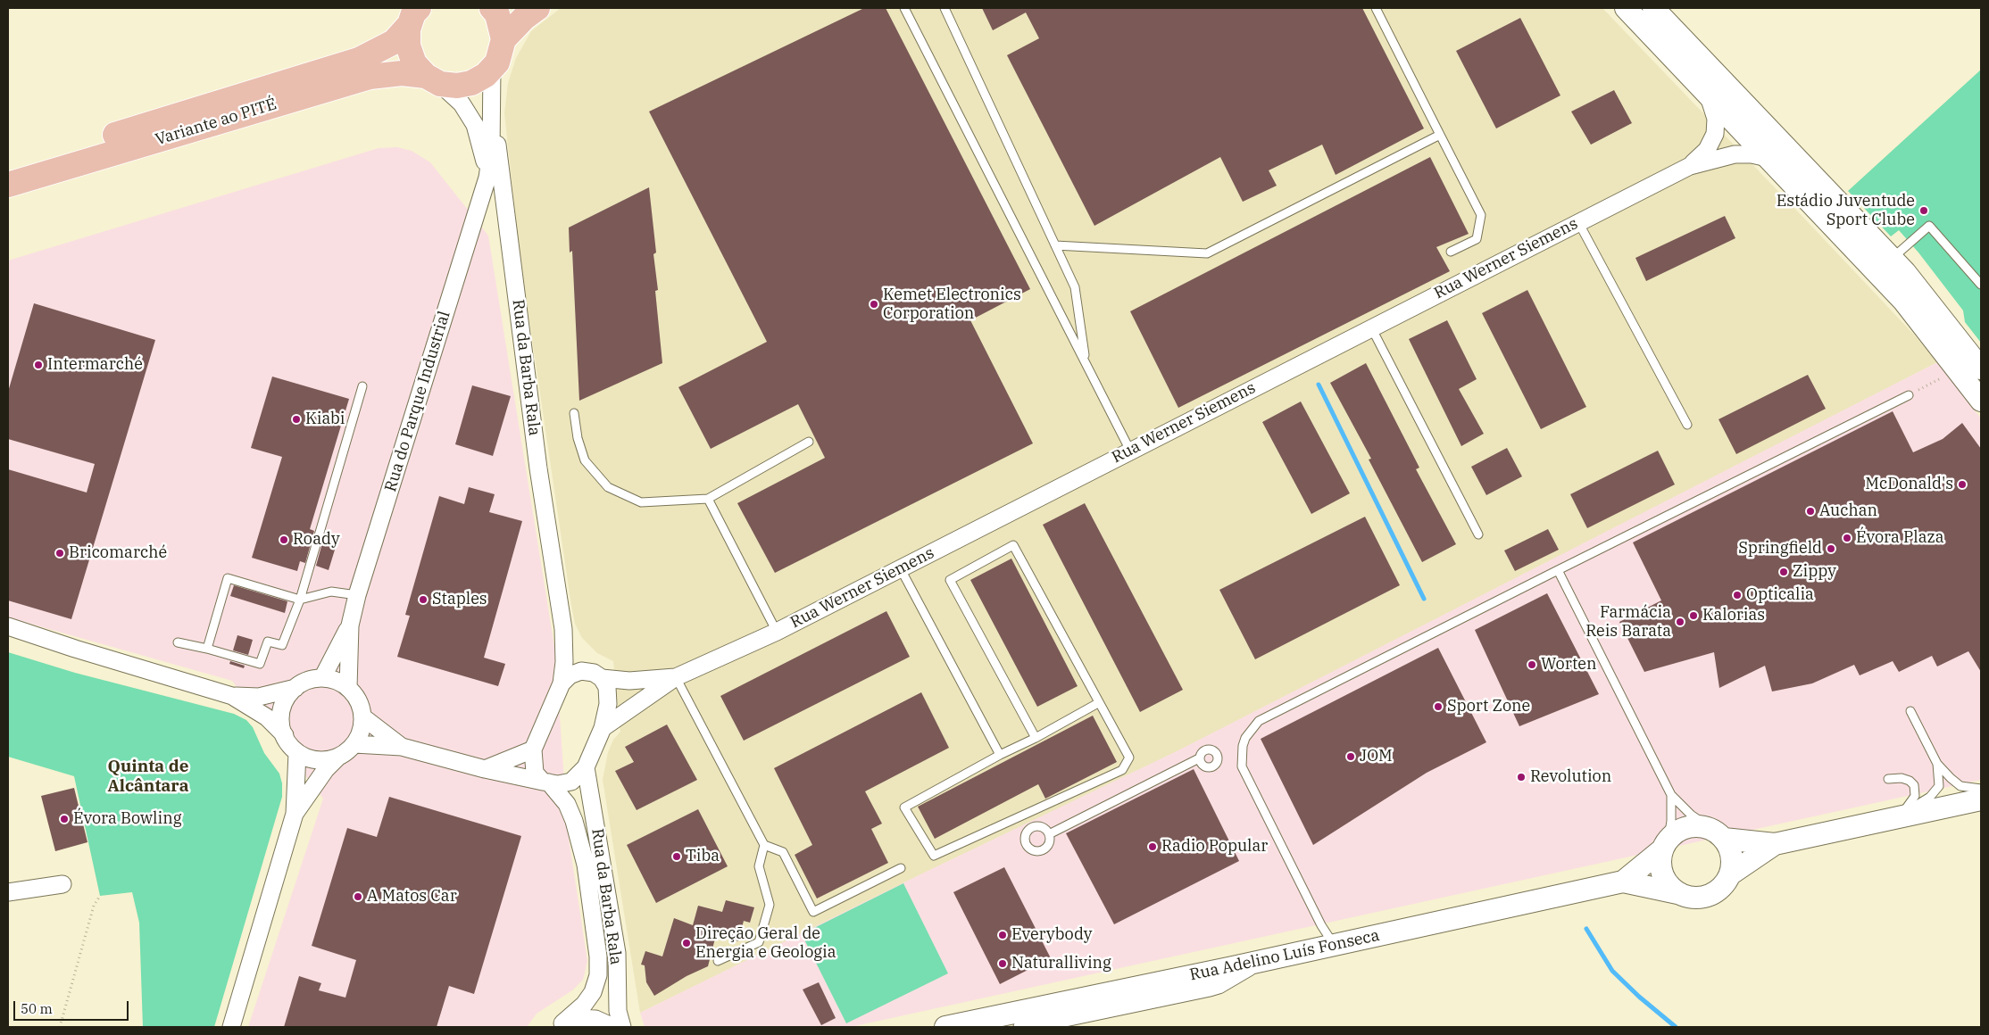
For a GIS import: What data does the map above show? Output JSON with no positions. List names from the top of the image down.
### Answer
{
  "streets": {
    "main road": ["Variante ao PITÉ"],
    "street": [
      "Rua Werner Siemens",
      "Rua da Barba Rala",
      "Rua do Parque Industrial",
      "Rua Adelino Luís Fonseca"
    ]
  },
  "crossings": [
    ["Variante ao PITÉ", "Rua da Barba Rala"],
    ["Rua Werner Siemens", "Rua da Barba Rala"],
    ["Rua da Barba Rala", "Rua do Parque Industrial"]
  ],
  "districts": ["Quinta de Alcântara"],
  "places": [
    "Estádio Juventude Sport Clube",
    "Kemet Electronics Corporation",
    "Intermarché",
    "Kiabi",
    "McDonald's",
    "Auchan",
    "Évora Plaza",
    "Roady",
    "Springfield",
    "Bricomarché",
    "Zippy",
    "Opticalia",
    "Staples",
    "Kalorias",
    "Farmácia Reis Barata",
    "Worten",
    "Sport Zone",
    "JOM",
    "Revolution",
    "Évora Bowling",
    "Radio Popular",
    "Tiba",
    "A Matos Car",
    "Everybody",
    "Direção Geral de Energia e Geologia",
    "Naturalliving"
  ],
  "scale_bar": "50 m"
}
